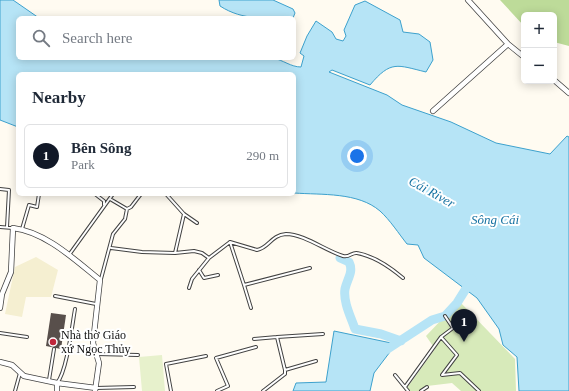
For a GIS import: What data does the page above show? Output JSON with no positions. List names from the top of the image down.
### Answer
{
  "water": ["Cái River", "Sông Cái"],
  "places": ["Nhà thờ Giáo xứ Ngọc Thủy"],
  "page": {
    "map_buttons": ["+", "−"],
    "search": "Search here",
    "heading": "Nearby",
    "list": [
      {
        "mark": "1",
        "name": "Bên Sông",
        "note": "Park",
        "value": "290 m"
      }
    ],
    "pins": "1"
  }
}
